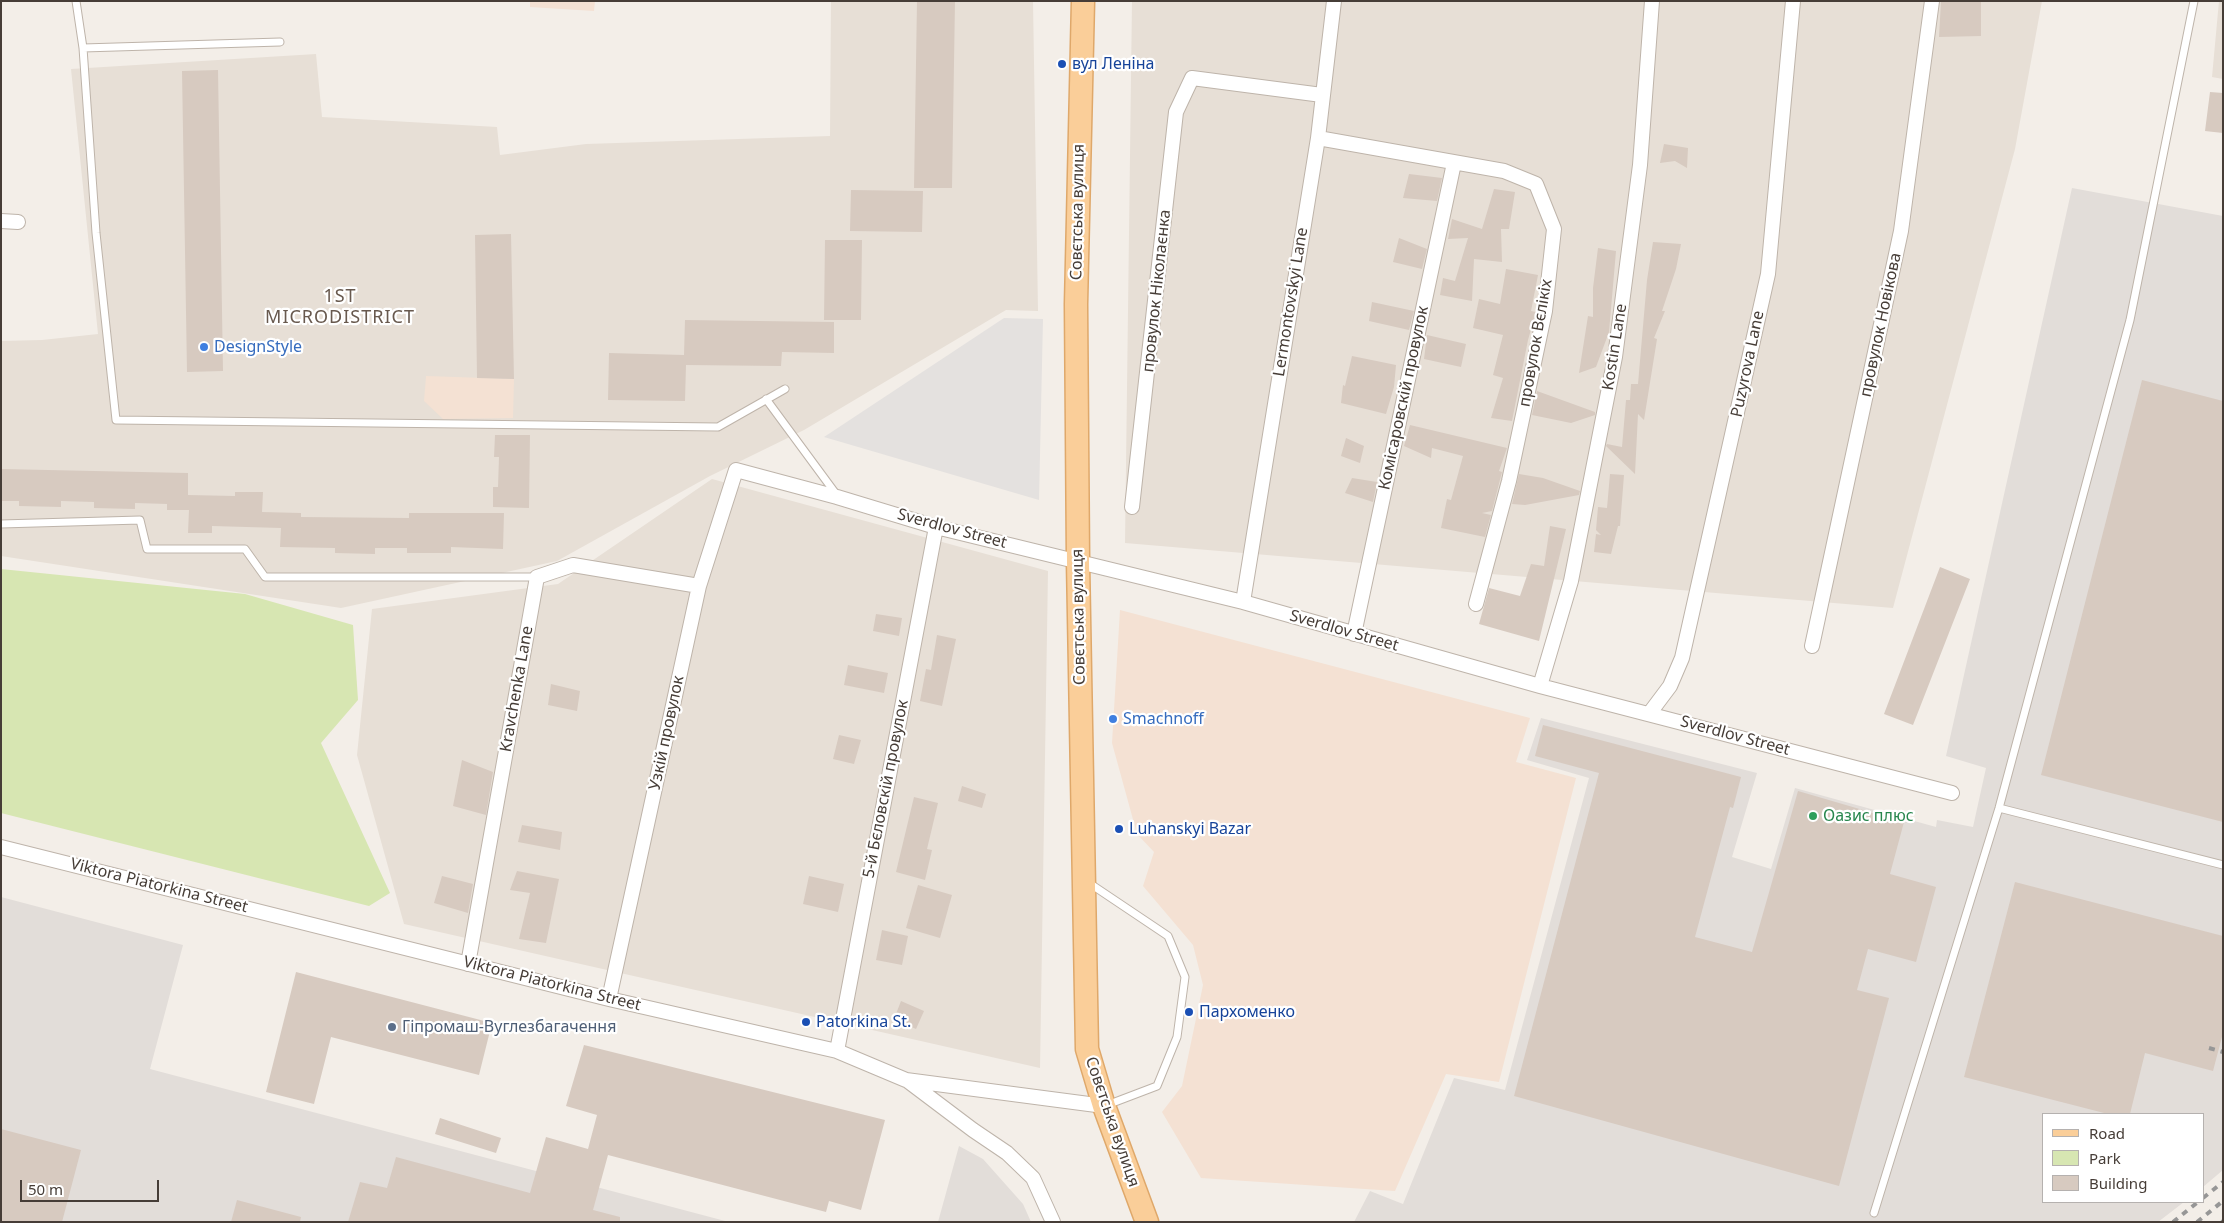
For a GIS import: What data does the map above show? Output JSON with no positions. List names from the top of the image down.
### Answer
{
  "streets": {
    "main road": ["Совєтська вулиця"],
    "street": [
      "провулок Ніколаєнка",
      "Lermontovskyi Lane",
      "провулок Новікова",
      "провулок Вєлікіх",
      "Kostin Lane",
      "Puzyrova Lane",
      "Комісаровскій провулок",
      "Sverdlov Street",
      "Kravchenka Lane",
      "Узкій провулок",
      "5-й Бєловскій провулок",
      "Viktora Piatorkina Street"
    ]
  },
  "crossings": [
    ["Совєтська вулиця", "Sverdlov Street"],
    ["Совєтська вулиця", "Viktora Piatorkina Street"],
    ["провулок Ніколаєнка", "Lermontovskyi Lane"],
    ["Lermontovskyi Lane", "провулок Вєлікіх"],
    ["Lermontovskyi Lane", "Sverdlov Street"],
    ["провулок Вєлікіх", "Комісаровскій провулок"],
    ["Kostin Lane", "Sverdlov Street"],
    ["Puzyrova Lane", "Sverdlov Street"],
    ["Комісаровскій провулок", "Sverdlov Street"],
    ["Sverdlov Street", "Узкій провулок"],
    ["Sverdlov Street", "5-й Бєловскій провулок"],
    ["Kravchenka Lane", "Viktora Piatorkina Street"],
    ["Узкій провулок", "Viktora Piatorkina Street"],
    ["5-й Бєловскій провулок", "Viktora Piatorkina Street"]
  ],
  "districts": ["1ST MICRODISTRICT"],
  "places": [
    "вул Леніна",
    "DesignStyle",
    "Smachnoff",
    "Оазис плюс",
    "Luhanskyi Bazar",
    "Пархоменко",
    "Patorkina St.",
    "Гіпромаш-Вуглезбагачення"
  ],
  "legend": ["Road", "Park", "Building"],
  "scale_bar": "50 m"
}
